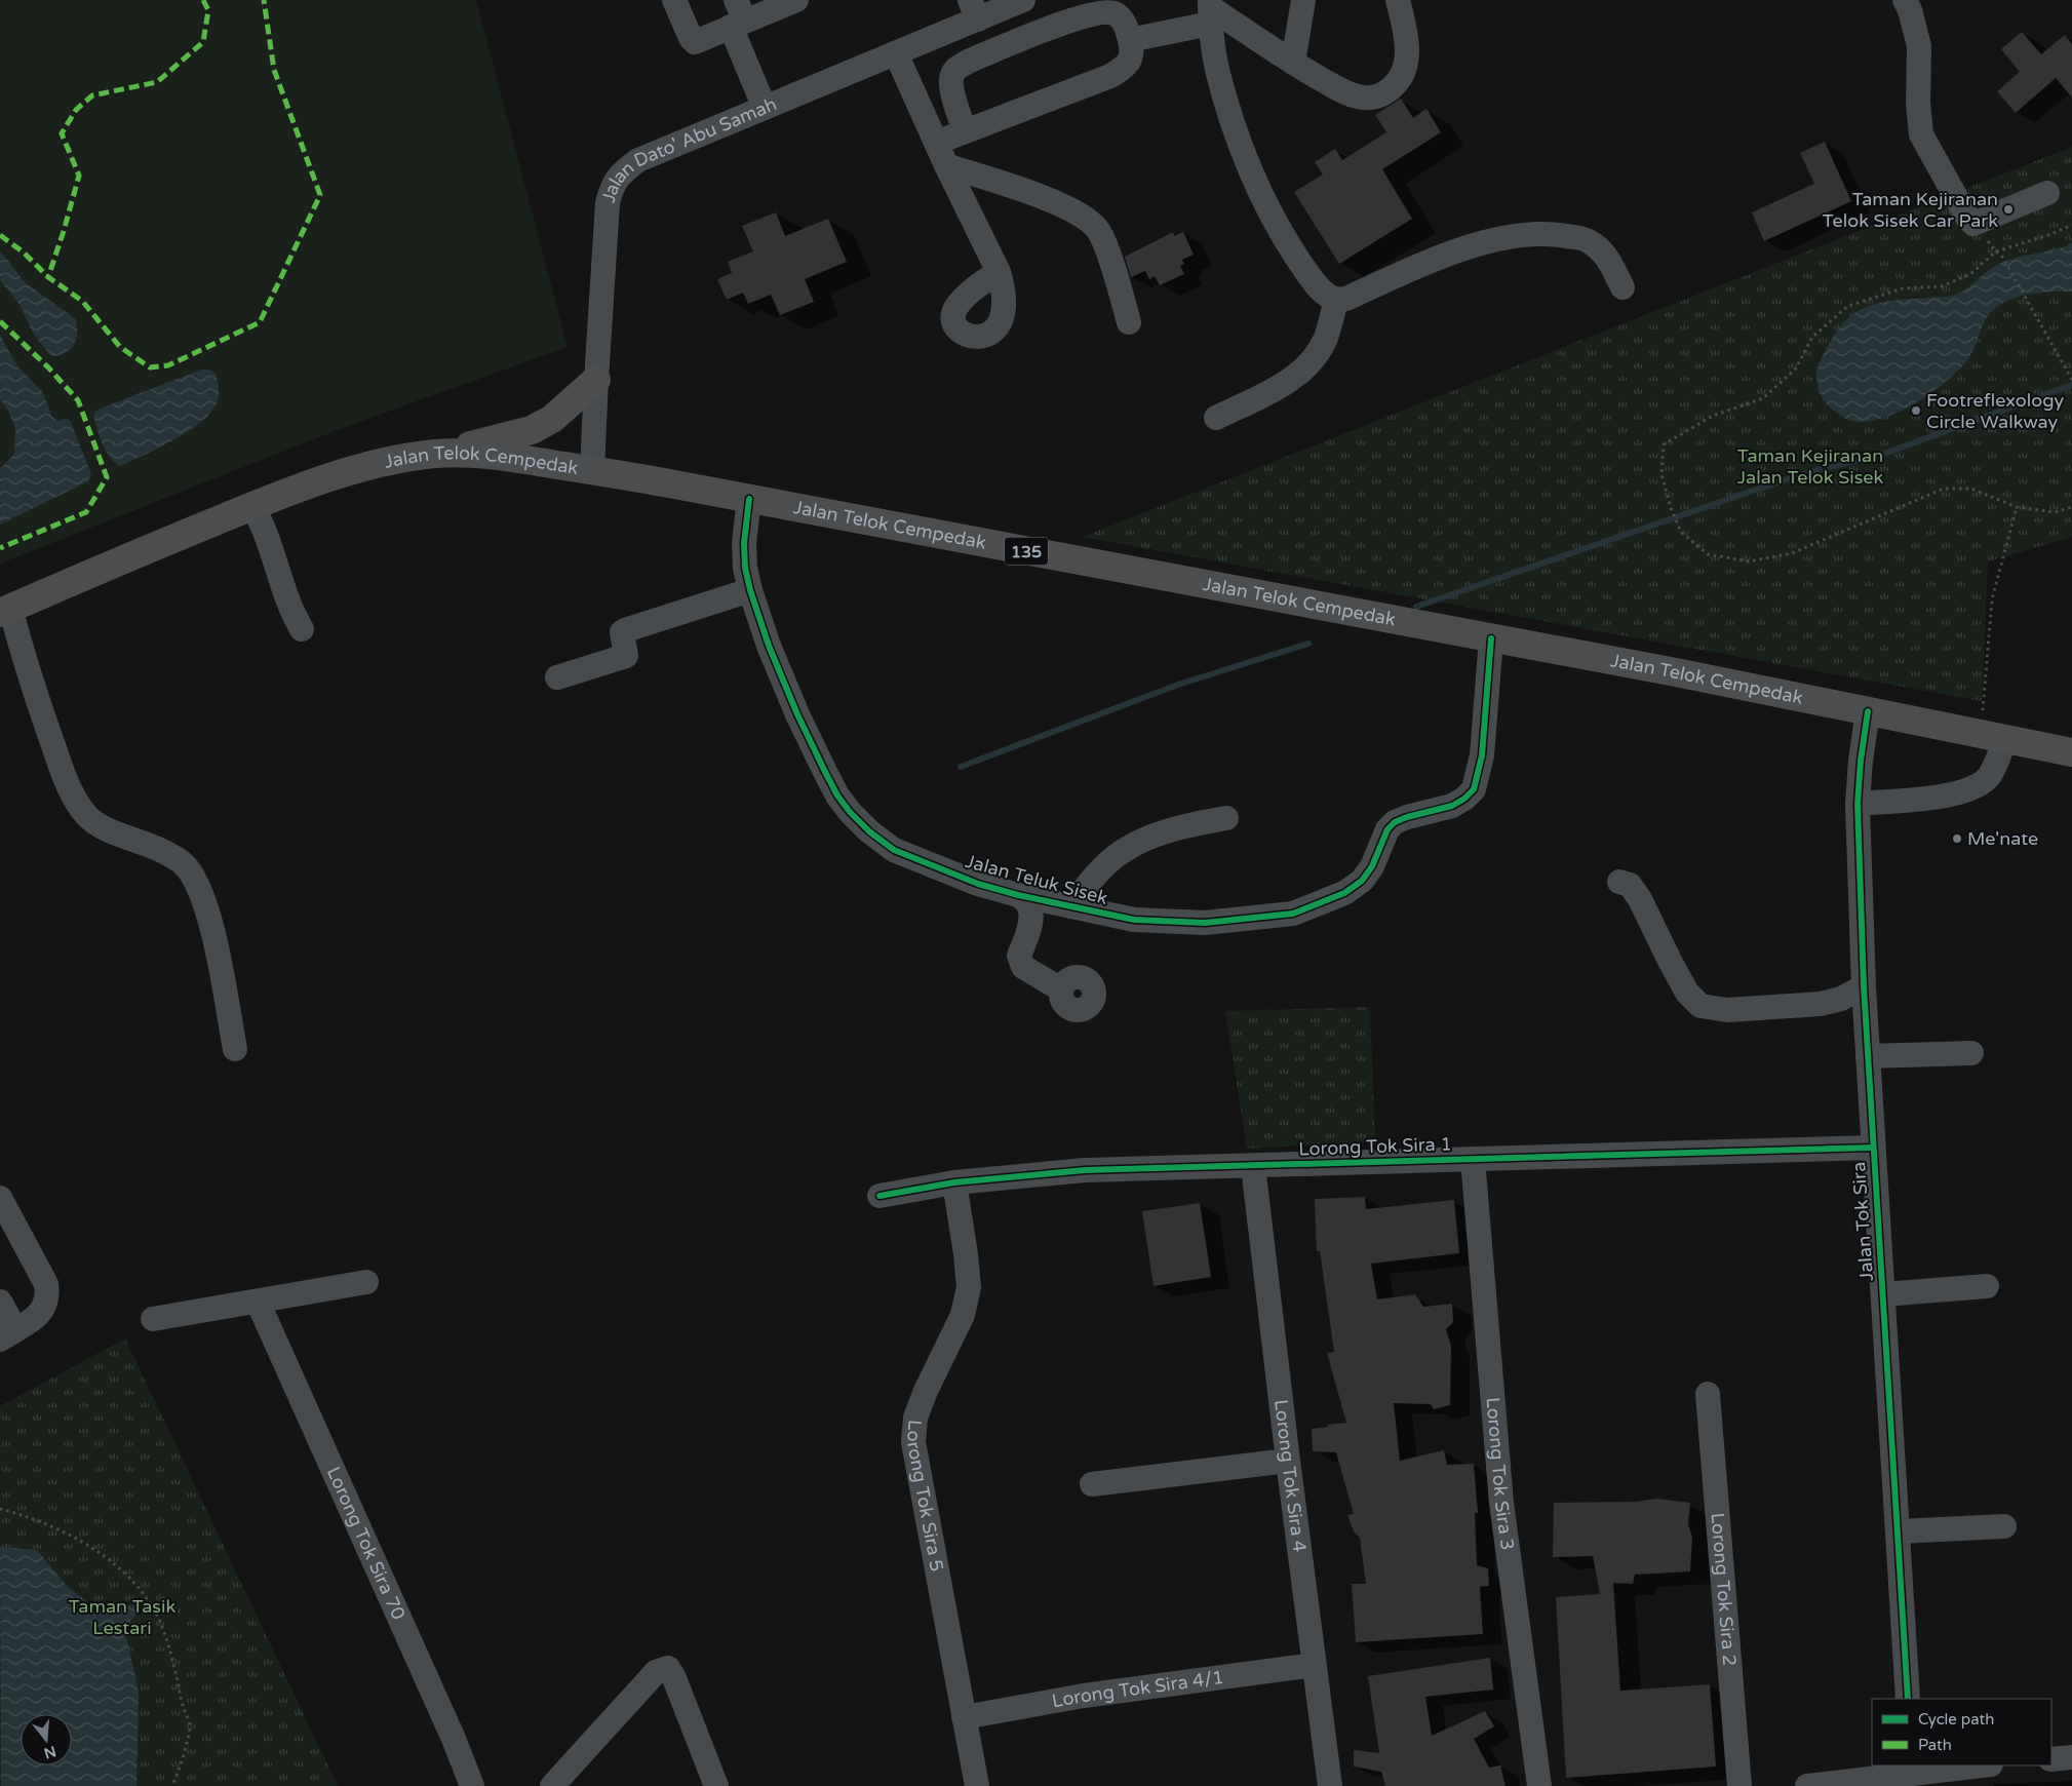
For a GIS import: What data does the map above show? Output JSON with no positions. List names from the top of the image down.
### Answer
{
  "streets": {
    "main road": ["Jalan Telok Cempedak", "135"],
    "street": [
      "Jalan Dato' Abu Samah",
      "Jalan Teluk Sisek",
      "Lorong Tok Sira 1",
      "Jalan Tok Sira",
      "Lorong Tok Sira 3",
      "Lorong Tok Sira 4",
      "Lorong Tok Sira 5",
      "Lorong Tok Sira 70",
      "Lorong Tok Sira 2",
      "Lorong Tok Sira 4/1"
    ]
  },
  "crossings": [
    ["Jalan Dato' Abu Samah", "Jalan Telok Cempedak"],
    ["Jalan Telok Cempedak", "Jalan Teluk Sisek"],
    ["Jalan Telok Cempedak", "Jalan Tok Sira"],
    ["Lorong Tok Sira 1", "Jalan Tok Sira"],
    ["Lorong Tok Sira 1", "Lorong Tok Sira 3"],
    ["Lorong Tok Sira 1", "Lorong Tok Sira 4"],
    ["Lorong Tok Sira 1", "Lorong Tok Sira 5"],
    ["Lorong Tok Sira 4", "Lorong Tok Sira 4/1"],
    ["Lorong Tok Sira 5", "Lorong Tok Sira 4/1"]
  ],
  "parks": ["Taman Kejiranan Jalan Telok Sisek", "Taman Tasik Lestari"],
  "places": ["Taman Kejiranan Telok Sisek Car Park", "Footreflexology Circle Walkway", "Me'nate"],
  "legend": ["Cycle path", "Path"],
  "north": "bottom"
}
